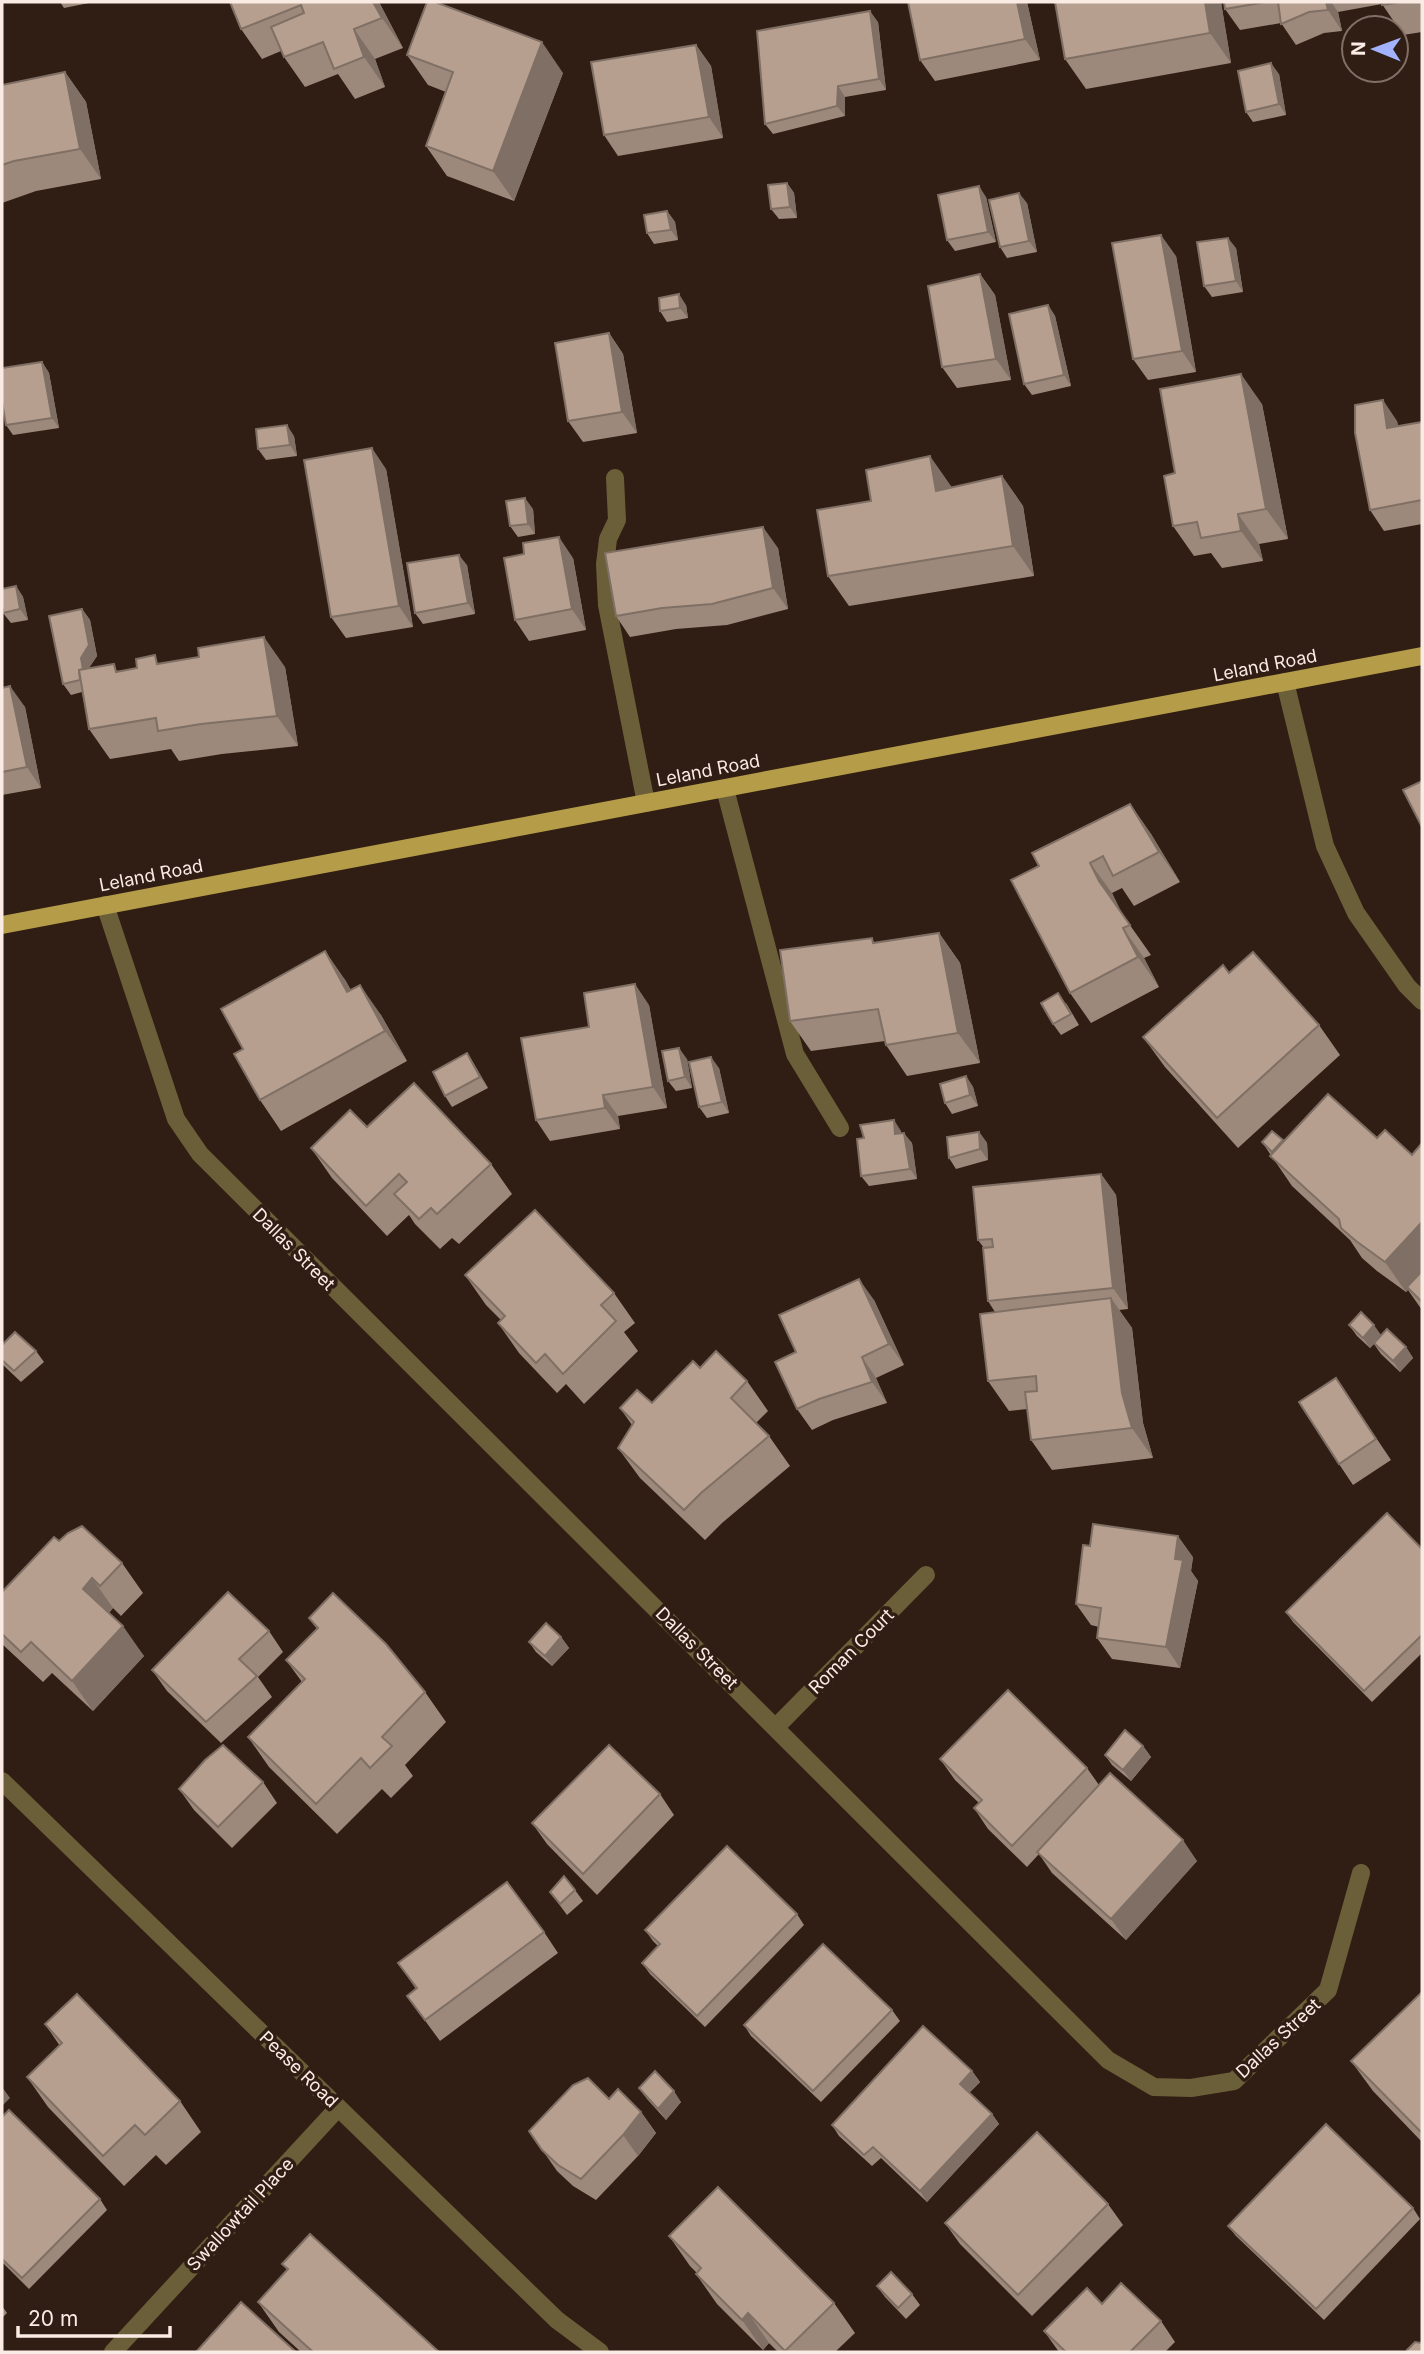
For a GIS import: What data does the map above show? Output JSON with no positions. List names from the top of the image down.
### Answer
{
  "streets": {
    "main road": ["Leland Road"],
    "street": [
      "Dallas Street",
      "Roman Court",
      "Pease Road",
      "Swallowtail Place"
    ]
  },
  "crossings": [
    ["Leland Road", "Dallas Street"],
    ["Dallas Street", "Roman Court"],
    ["Pease Road", "Swallowtail Place"]
  ],
  "scale_bar": "20 m",
  "north": "left"
}
